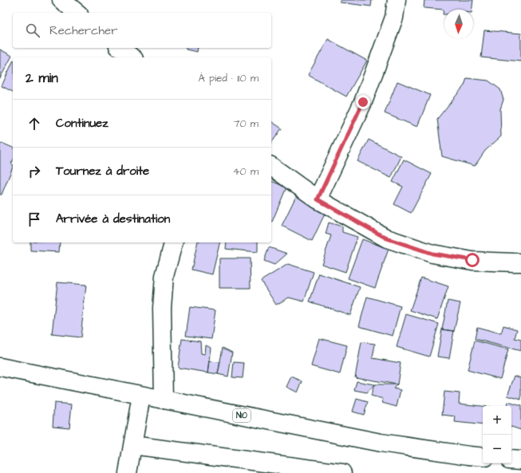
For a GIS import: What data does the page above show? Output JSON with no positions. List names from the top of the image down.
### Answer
{
  "streets": {
    "main road": ["N10"]
  },
  "north": "bottom",
  "page": {
    "search": "Rechercher",
    "heading": ["2 min", "À pied · 110 m"],
    "list": [
      ["Continuez", "70 m"],
      ["Tournez à droite", "40 m"],
      "Arrivée à destination"
    ],
    "map_buttons": ["+", "−"]
  }
}
